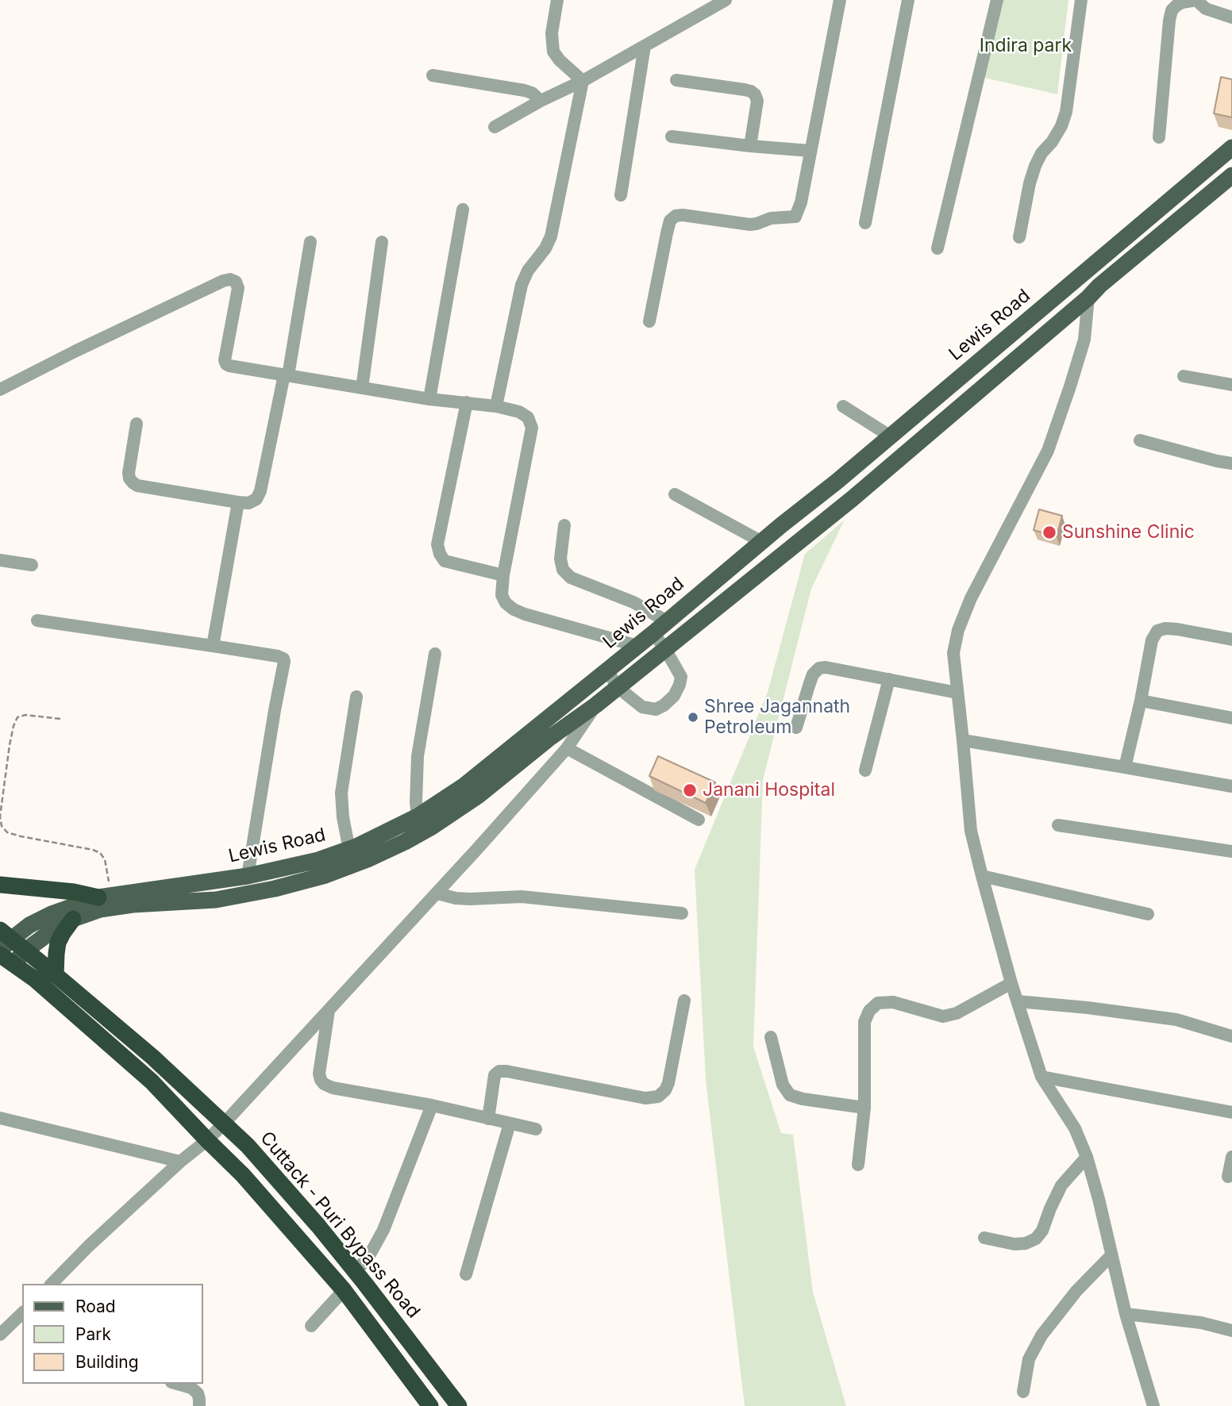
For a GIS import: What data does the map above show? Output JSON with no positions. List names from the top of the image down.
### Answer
{
  "streets": {
    "highway": ["Cuttack - Puri Bypass Road"],
    "main road": ["Lewis Road"]
  },
  "crossings": [
    ["Lewis Road", "Cuttack - Puri Bypass Road"]
  ],
  "parks": ["Indira park"],
  "places": ["Sunshine Clinic", "Shree Jagannath Petroleum", "Janani Hospital"],
  "legend": ["Road", "Park", "Building"]
}
